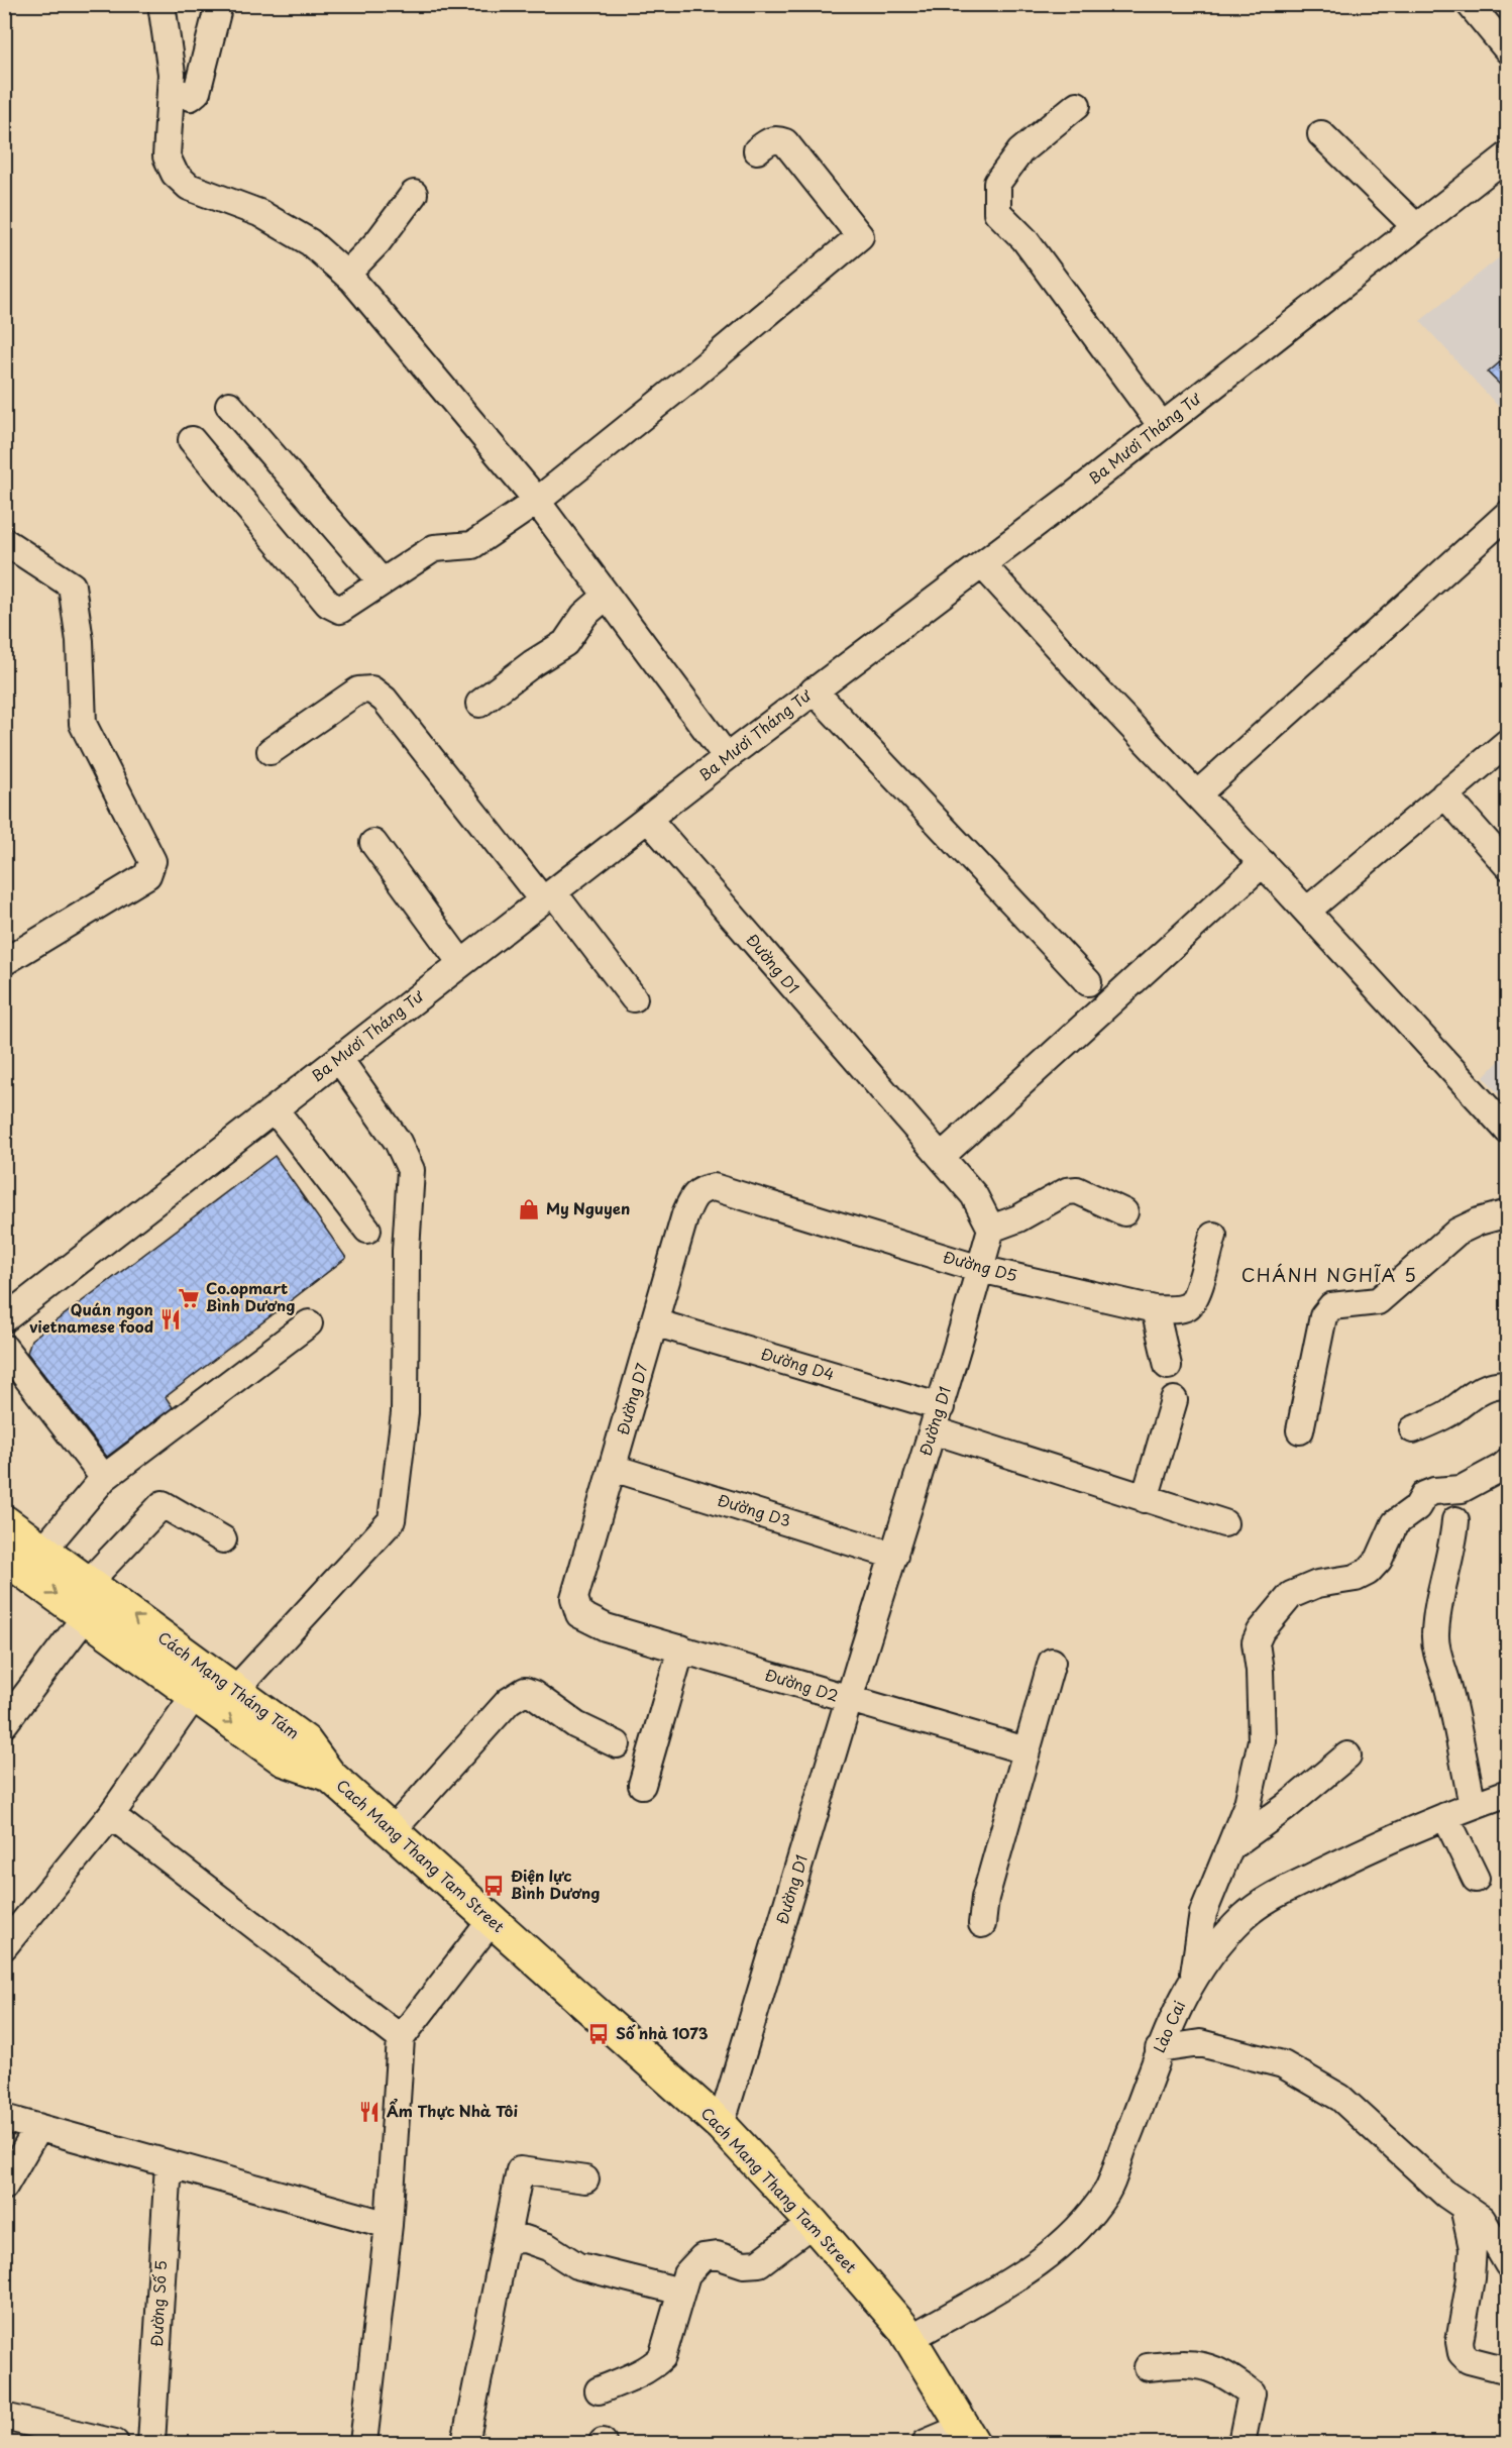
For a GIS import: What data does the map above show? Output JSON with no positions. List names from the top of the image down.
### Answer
{
  "streets": {
    "main road": ["Cách Mạng Tháng Tám", "Cach Mang Thang Tam Street"],
    "street": [
      "Ba Mươi Tháng Tư",
      "Đường D1",
      "Đường D5",
      "Đường D4",
      "Đường D7",
      "Đường D3",
      "Đường D2",
      "Lào Cai",
      "Đường Số 5"
    ]
  },
  "crossings": [
    ["Ba Mươi Tháng Tư", "Đường D1"],
    ["Đường D1", "Đường D5"],
    ["Đường D1", "Đường D4"],
    ["Đường D1", "Đường D3"],
    ["Đường D1", "Đường D2"],
    ["Đường D1", "Cach Mang Thang Tam Street"],
    ["Đường D5", "Đường D7"],
    ["Đường D4", "Đường D7"],
    ["Đường D7", "Đường D3"],
    ["Đường D7", "Đường D2"],
    ["Cách Mạng Tháng Tám", "Cach Mang Thang Tam Street"],
    ["Cach Mang Thang Tam Street", "Lào Cai"]
  ],
  "districts": ["CHÁNH NGHĨA 5"],
  "places": {
    "shop": ["My Nguyen"],
    "supermarket": ["Co.opmart Bình Dương"],
    "restaurant": ["Quán ngon vietnamese food", "Ẩm Thực Nhà Tôi"],
    "bus stop": ["Điện lực Bình Dương", "Số nhà 1073"]
  }
}
